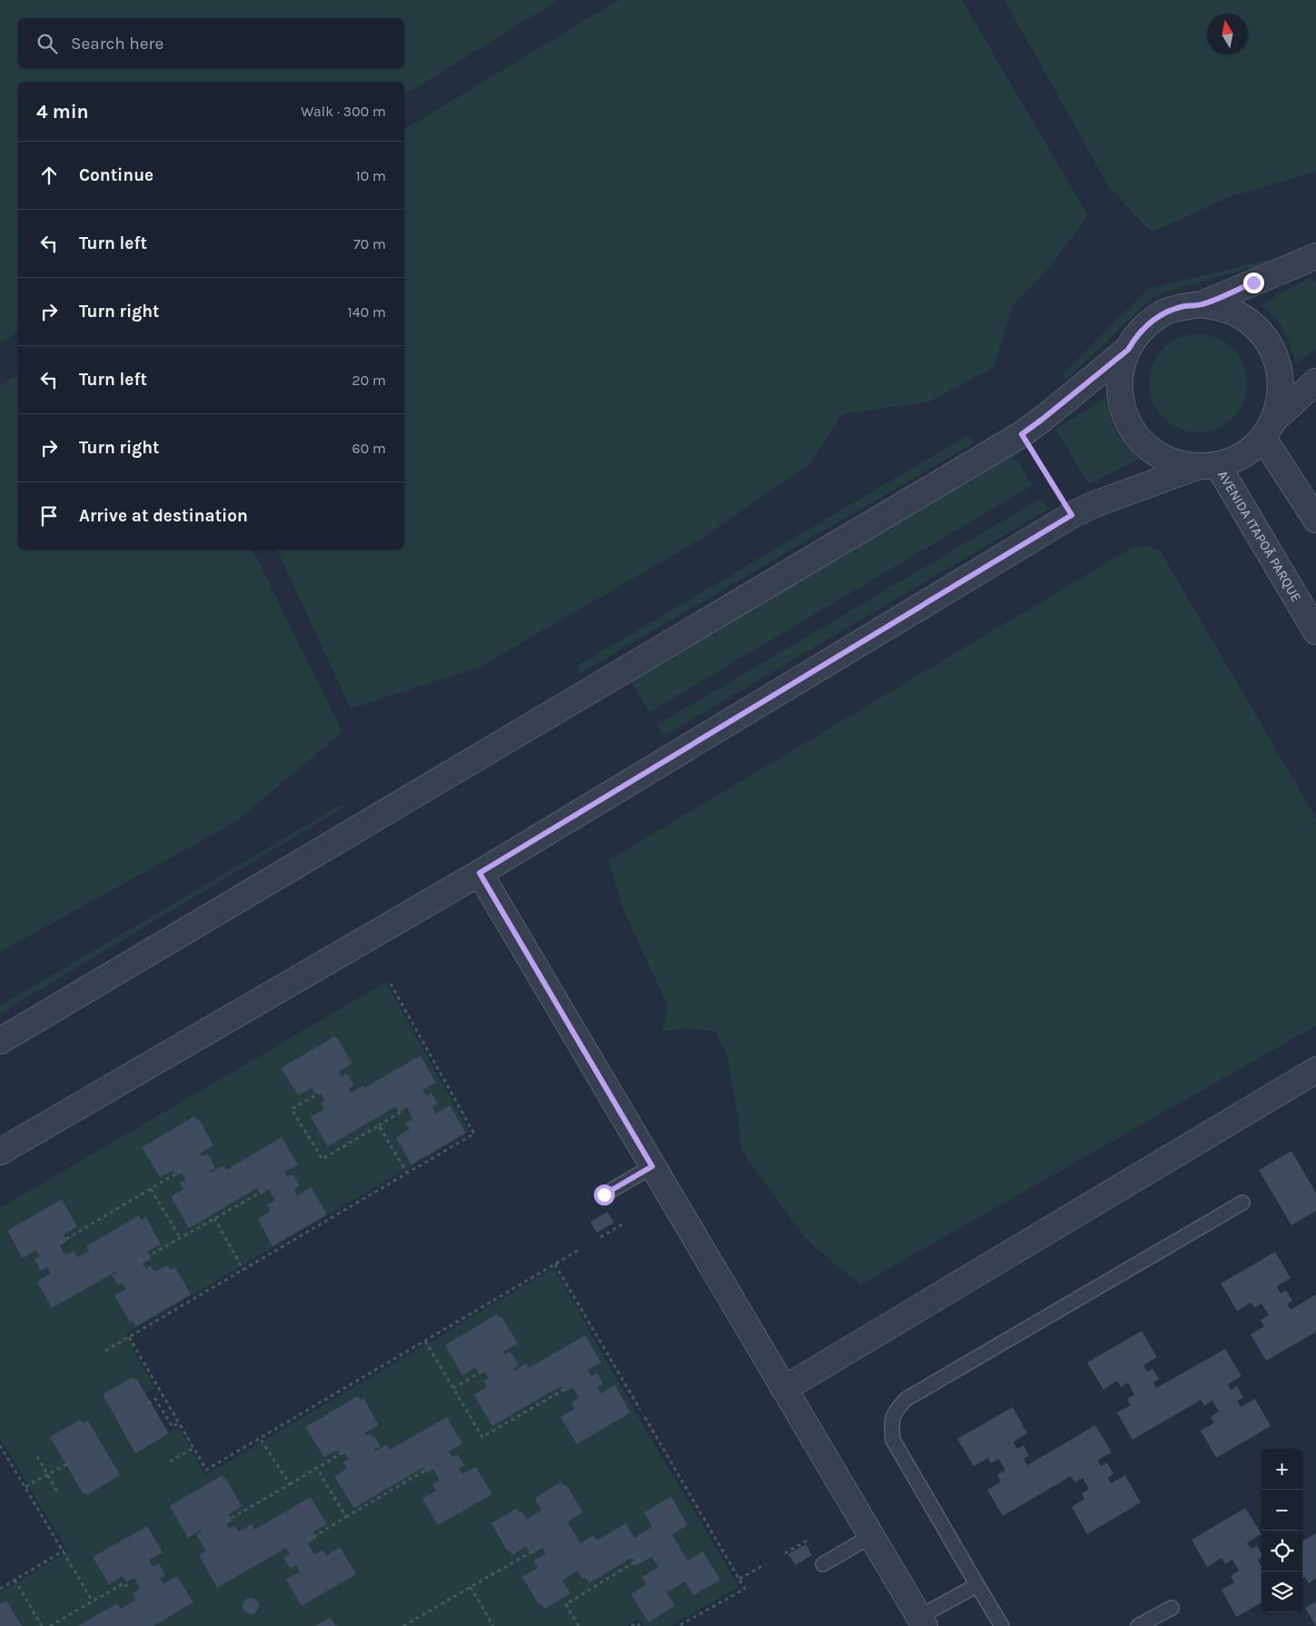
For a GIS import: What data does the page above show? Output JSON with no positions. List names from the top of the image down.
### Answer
{
  "streets": {
    "street": ["AVENIDA ITAPOÃ PARQUE"]
  },
  "north": "top",
  "page": {
    "search": "Search here",
    "heading": ["4 min", "Walk · 300 m"],
    "list": [
      ["Continue", "10 m"],
      ["Turn left", "70 m"],
      ["Turn right", "140 m"],
      ["Turn left", "20 m"],
      ["Turn right", "60 m"],
      "Arrive at destination"
    ],
    "map_buttons": ["+", "−"]
  }
}
